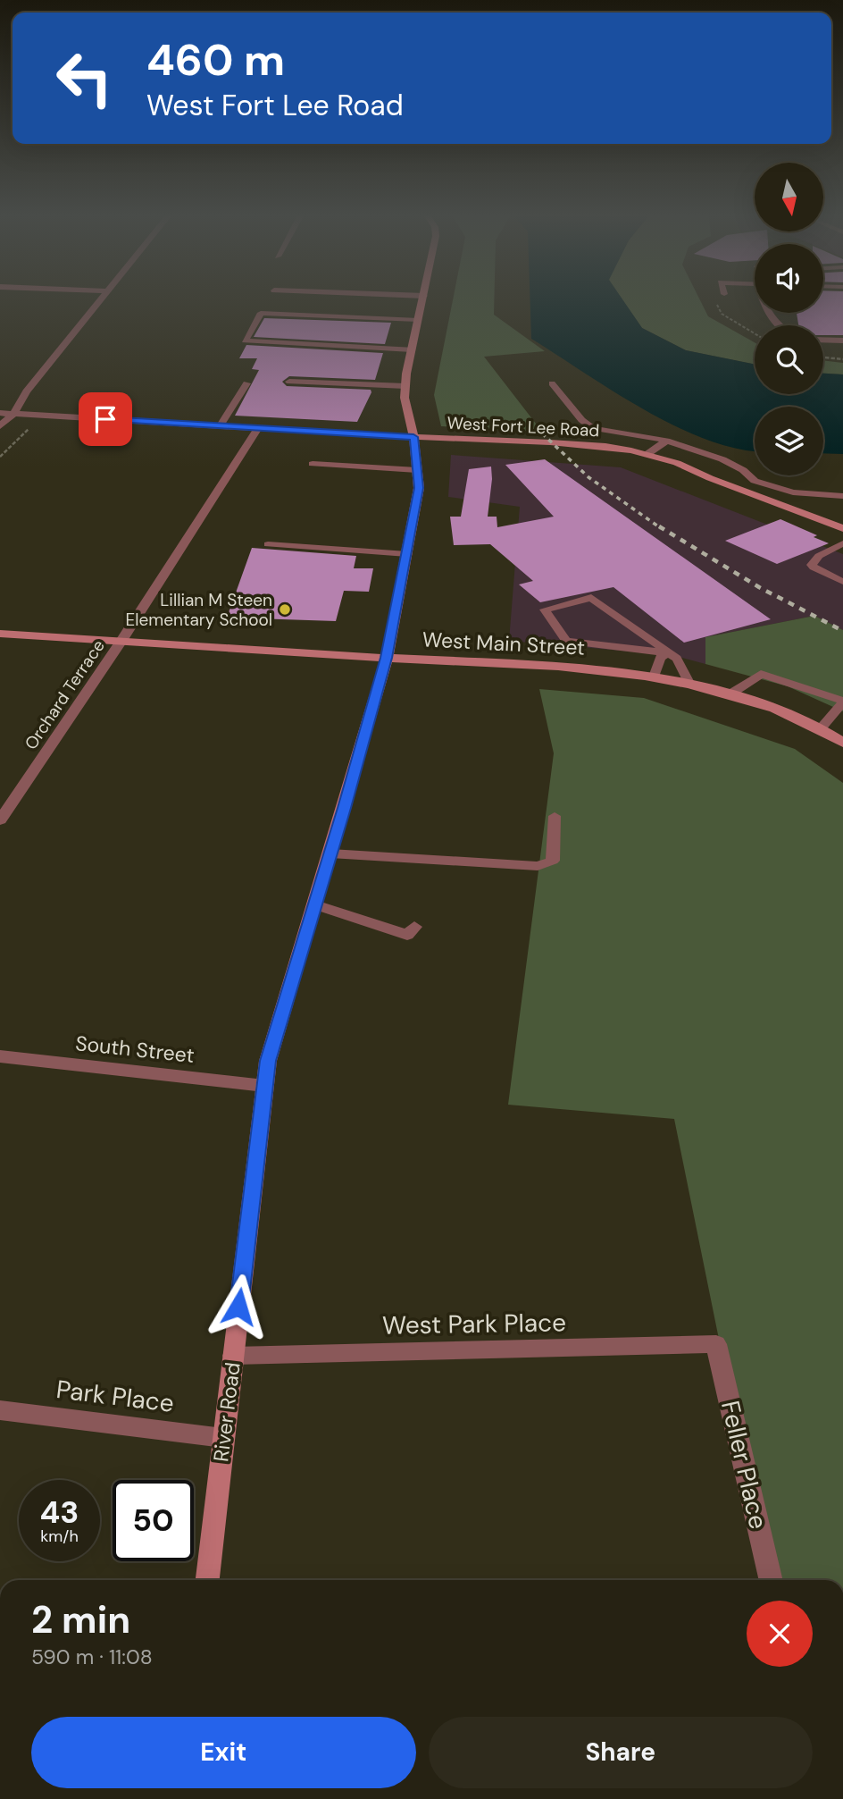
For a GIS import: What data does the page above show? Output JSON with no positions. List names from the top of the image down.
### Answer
{
  "streets": {
    "main road": ["West Fort Lee Road", "West Main Street", "River Road"],
    "street": [
      "Orchard Terrace",
      "South Street",
      "West Park Place",
      "Park Place",
      "Feller Place"
    ]
  },
  "crossings": [
    ["West Fort Lee Road", "Orchard Terrace"],
    ["West Fort Lee Road", "River Road"],
    ["West Main Street", "Orchard Terrace"],
    ["West Main Street", "River Road"],
    ["South Street", "River Road"],
    ["West Park Place", "River Road"],
    ["West Park Place", "Feller Place"],
    ["Park Place", "River Road"]
  ],
  "places": ["Lillian M Steen Elementary School"],
  "north": "bottom",
  "page": {
    "turn": ["460 m", "West Fort Lee Road"],
    "speed": "43 km/h",
    "limit": "50",
    "heading": ["2 min", "590 m · 11:08"],
    "buttons": ["Exit", "Share"]
  }
}
